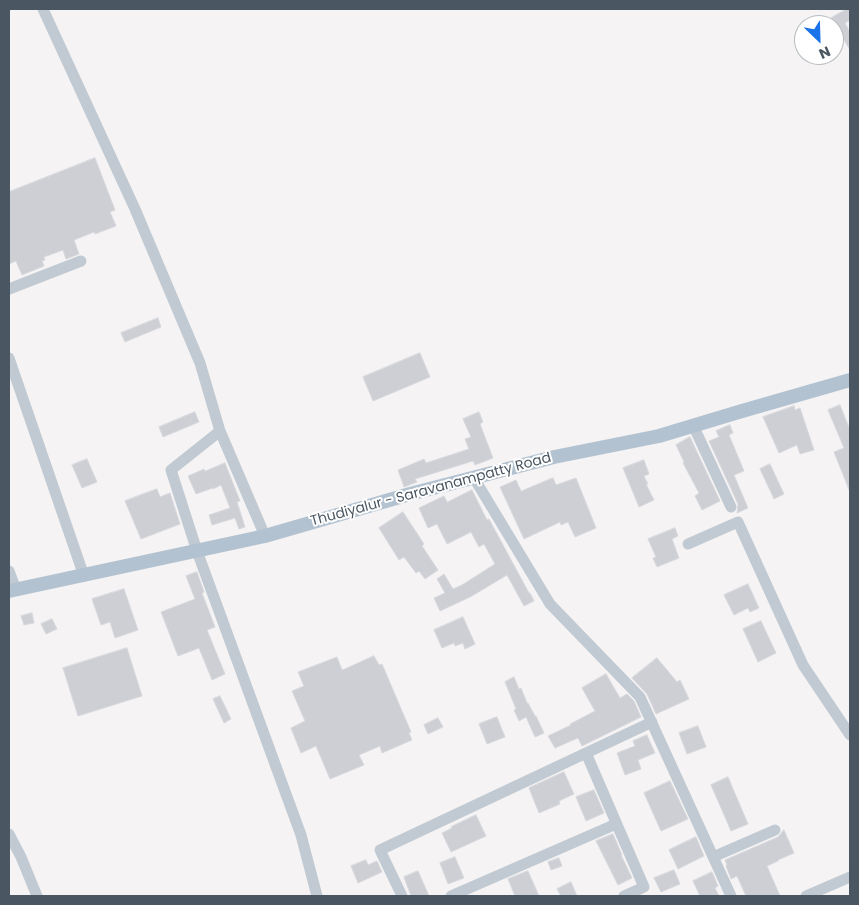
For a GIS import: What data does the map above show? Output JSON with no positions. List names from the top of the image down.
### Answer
{
  "streets": {
    "main road": ["Thudiyalur - Saravanampatty Road"]
  },
  "north": "bottom right"
}
